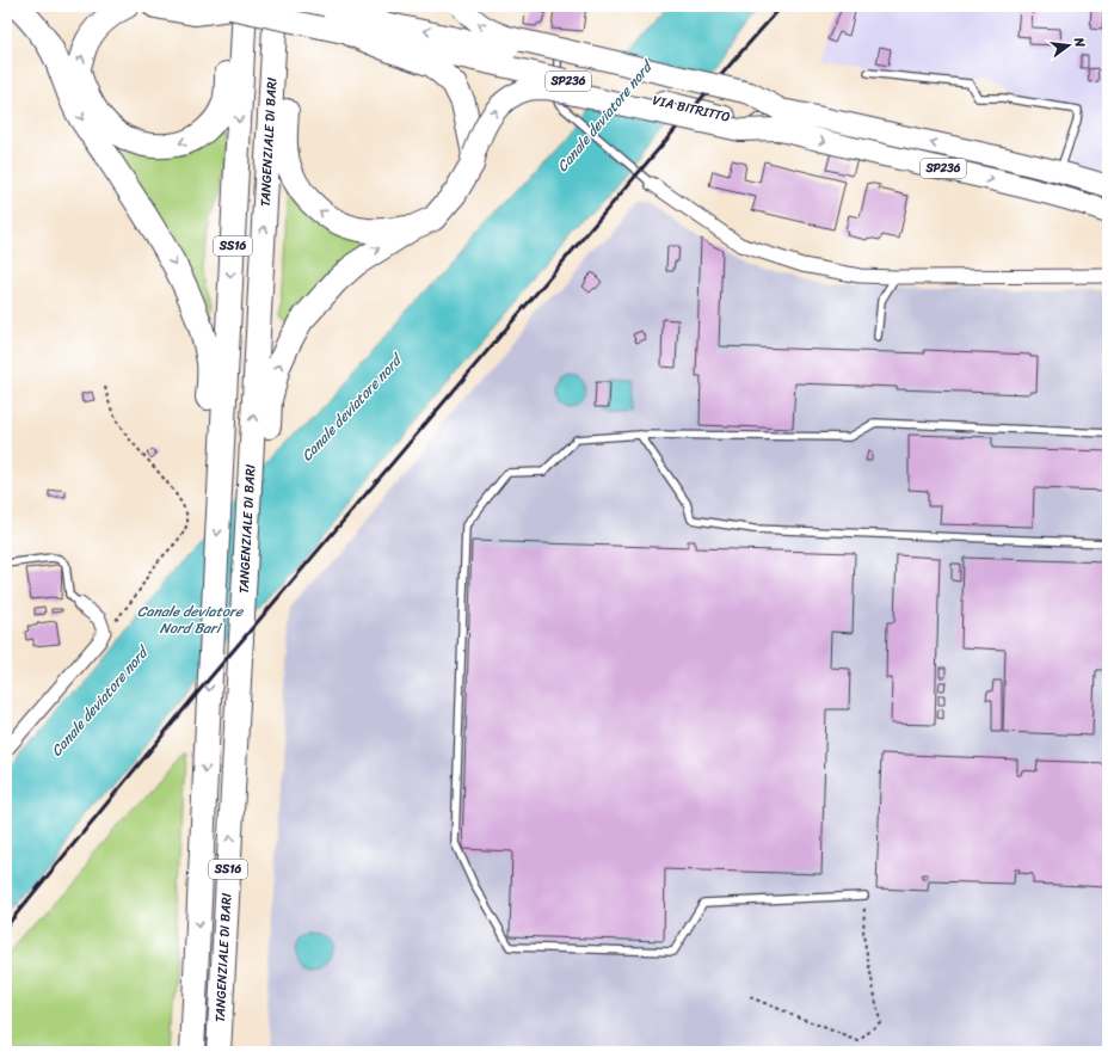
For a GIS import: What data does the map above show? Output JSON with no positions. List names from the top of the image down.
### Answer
{
  "streets": {
    "highway": ["TANGENZIALE DI BARI", "SS16"],
    "main road": ["SP236", "VIA BITRITTO"]
  },
  "crossings": [
    ["VIA BITRITTO", "TANGENZIALE DI BARI"]
  ],
  "water": ["Canale deviatore nord", "Canale deviatore Nord Bari"],
  "north": "right"
}
